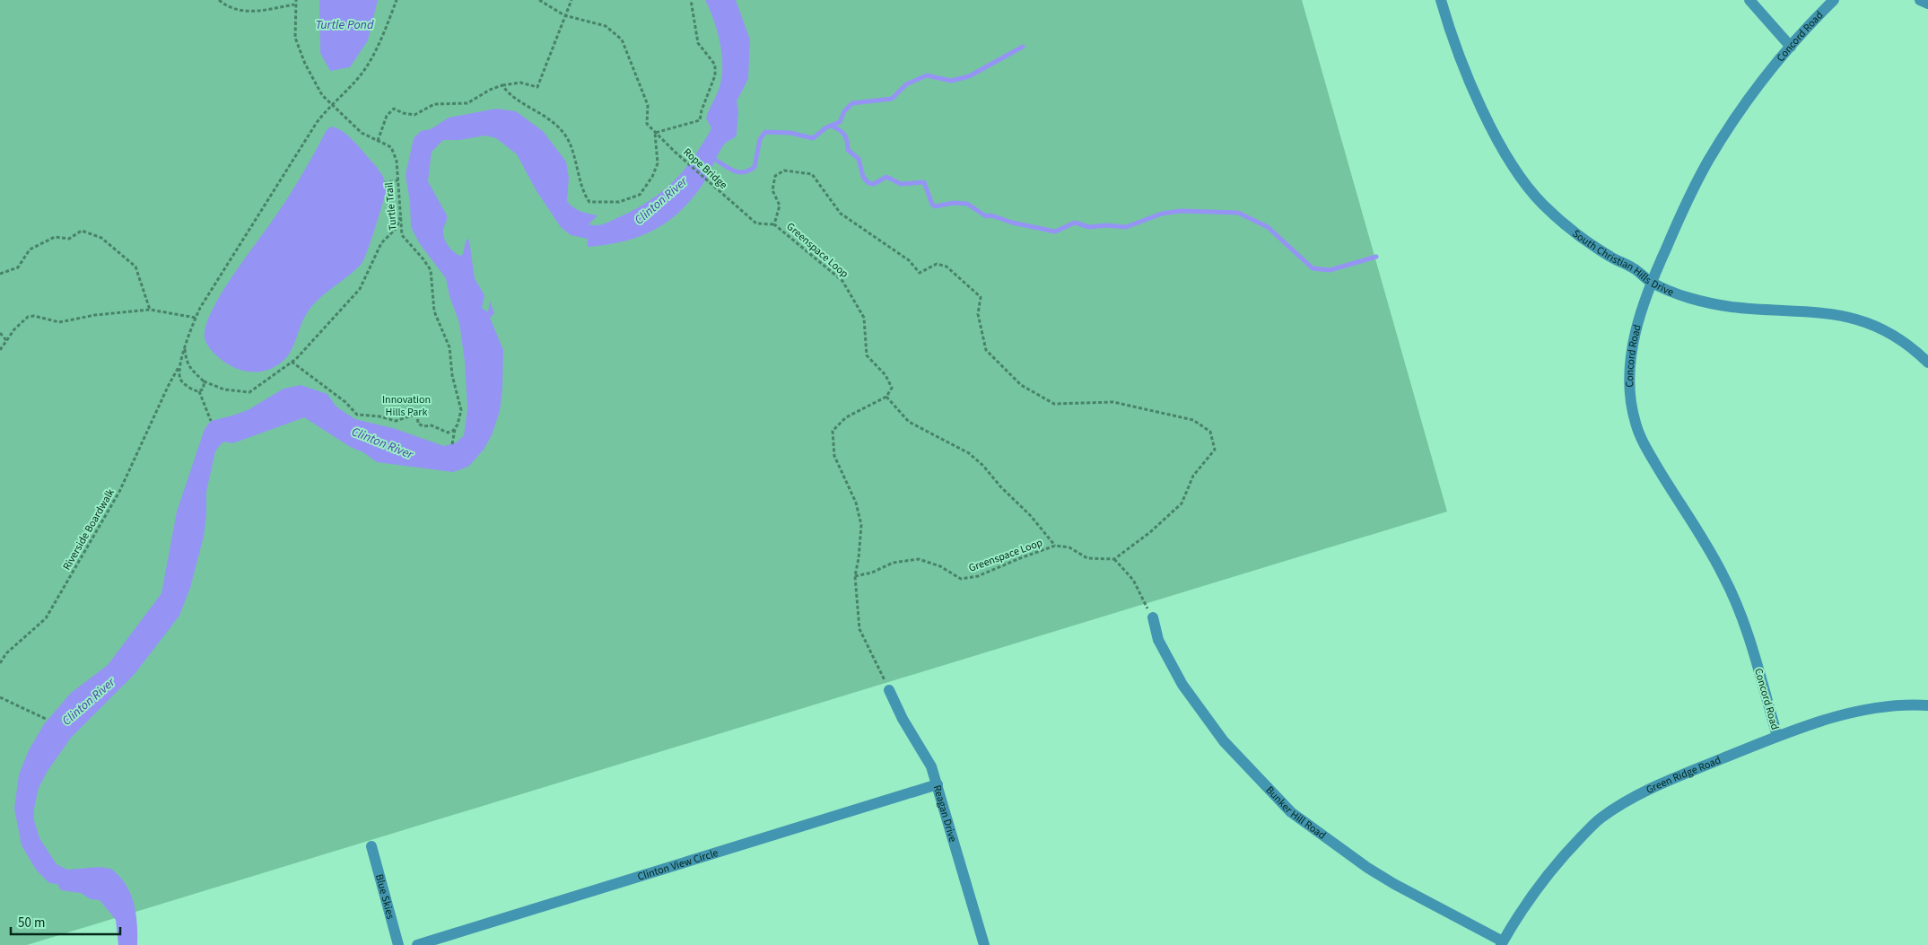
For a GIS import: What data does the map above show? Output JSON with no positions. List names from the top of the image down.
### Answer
{
  "streets": {
    "street": [
      "Concord Road",
      "South Christian Hills Drive",
      "Green Ridge Road",
      "Bunker Hill Road",
      "Reagan Drive",
      "Clinton View Circle",
      "Blue Skies"
    ],
    "path": [
      "Rope Bridge",
      "Turtle Trail",
      "Greenspace Loop",
      "Riverside Boardwalk"
    ]
  },
  "crossings": [
    ["Concord Road", "South Christian Hills Drive"],
    ["Concord Road", "Green Ridge Road"],
    ["Rope Bridge", "Greenspace Loop"],
    ["Turtle Trail", "Riverside Boardwalk"],
    ["Green Ridge Road", "Bunker Hill Road"],
    ["Reagan Drive", "Clinton View Circle"]
  ],
  "water": ["Turtle Pond", "Clinton River"],
  "parks": ["Innovation Hills Park"],
  "scale_bar": "50 m"
}
